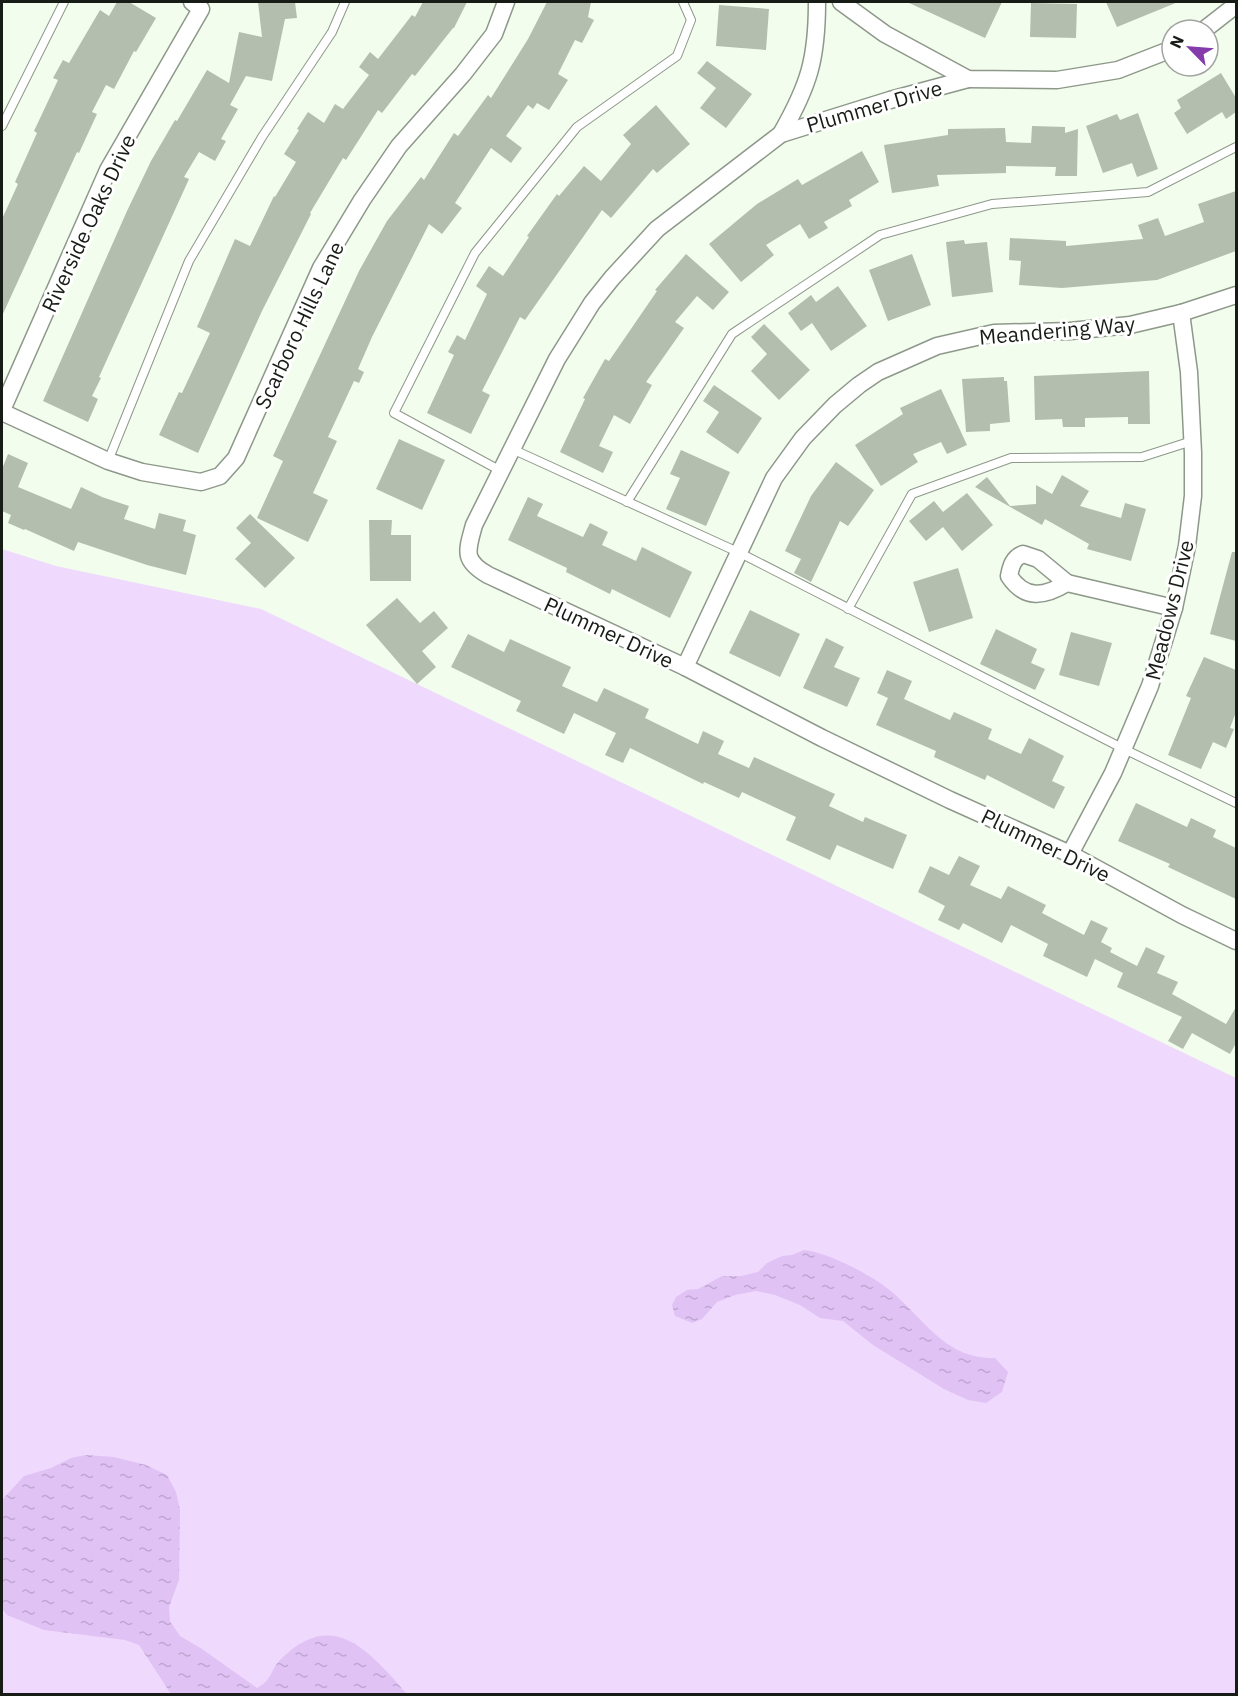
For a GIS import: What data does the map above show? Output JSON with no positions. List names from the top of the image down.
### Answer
{
  "streets": {
    "street": [
      "Plummer Drive",
      "Riverside Oaks Drive",
      "Scarboro Hills Lane",
      "Meandering Way",
      "Meadows Drive"
    ]
  },
  "crossings": [
    ["Plummer Drive", "Meandering Way"],
    ["Plummer Drive", "Meadows Drive"],
    ["Meandering Way", "Meadows Drive"]
  ],
  "north": "top left"
}
